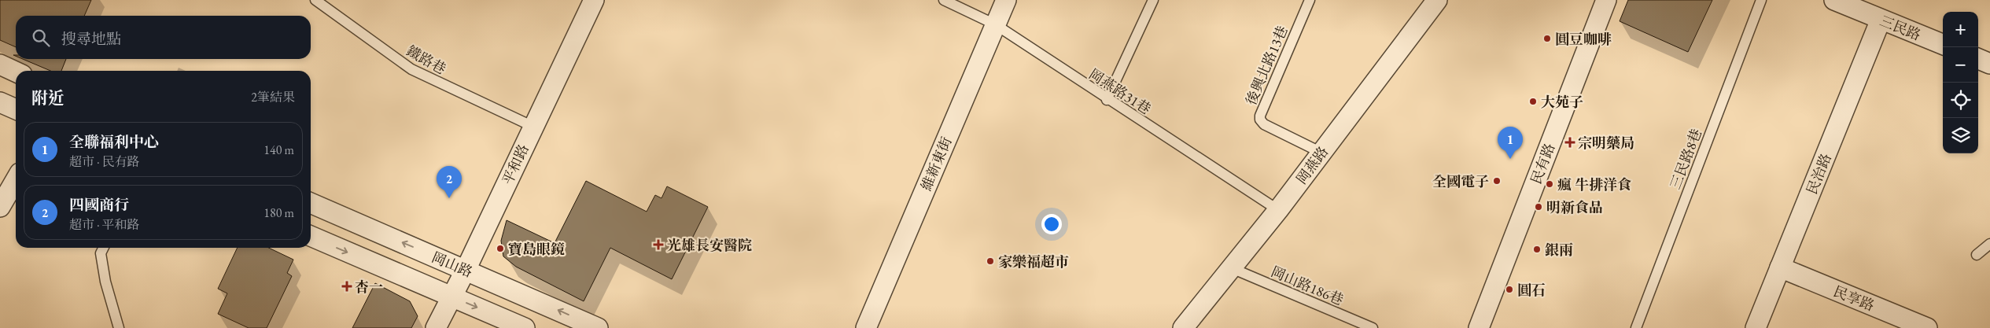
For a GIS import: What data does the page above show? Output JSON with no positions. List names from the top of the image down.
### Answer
{
  "streets": {
    "street": [
      "三民路",
      "維新東街",
      "民有路",
      "平和路",
      "岡燕路",
      "民治路",
      "岡山路",
      "民享路"
    ],
    "lane": [
      "鐵路巷",
      "後興北路13巷",
      "岡燕路31巷",
      "三民路8巷",
      "岡山路186巷"
    ]
  },
  "crossings": [
    ["三民路", "民治路"],
    ["鐵路巷", "平和路"],
    ["後興北路13巷", "岡燕路"],
    ["岡燕路31巷", "維新東街"],
    ["岡燕路31巷", "岡燕路"],
    ["平和路", "岡山路"],
    ["岡燕路", "岡山路186巷"],
    ["民治路", "民享路"]
  ],
  "places": {
    "other": [
      "圓豆咖啡",
      "大苑子",
      "全國電子",
      "瘋 牛排洋食",
      "明新食品",
      "寶島眼鏡",
      "銀兩",
      "家樂福超市",
      "圓石"
    ],
    "health": ["宗明藥局", "光雄長安醫院", "杏一"]
  },
  "page": {
    "map_buttons": ["+", "−"],
    "search": "搜尋地點",
    "heading": ["附近", "2筆結果"],
    "list": [
      {
        "mark": "1",
        "name": "全聯福利中心",
        "note": "超市 · 民有路",
        "value": "140 m"
      },
      {
        "mark": "2",
        "name": "四國商行",
        "note": "超市 · 平和路",
        "value": "180 m"
      }
    ],
    "pins": ["1", "2"]
  }
}
